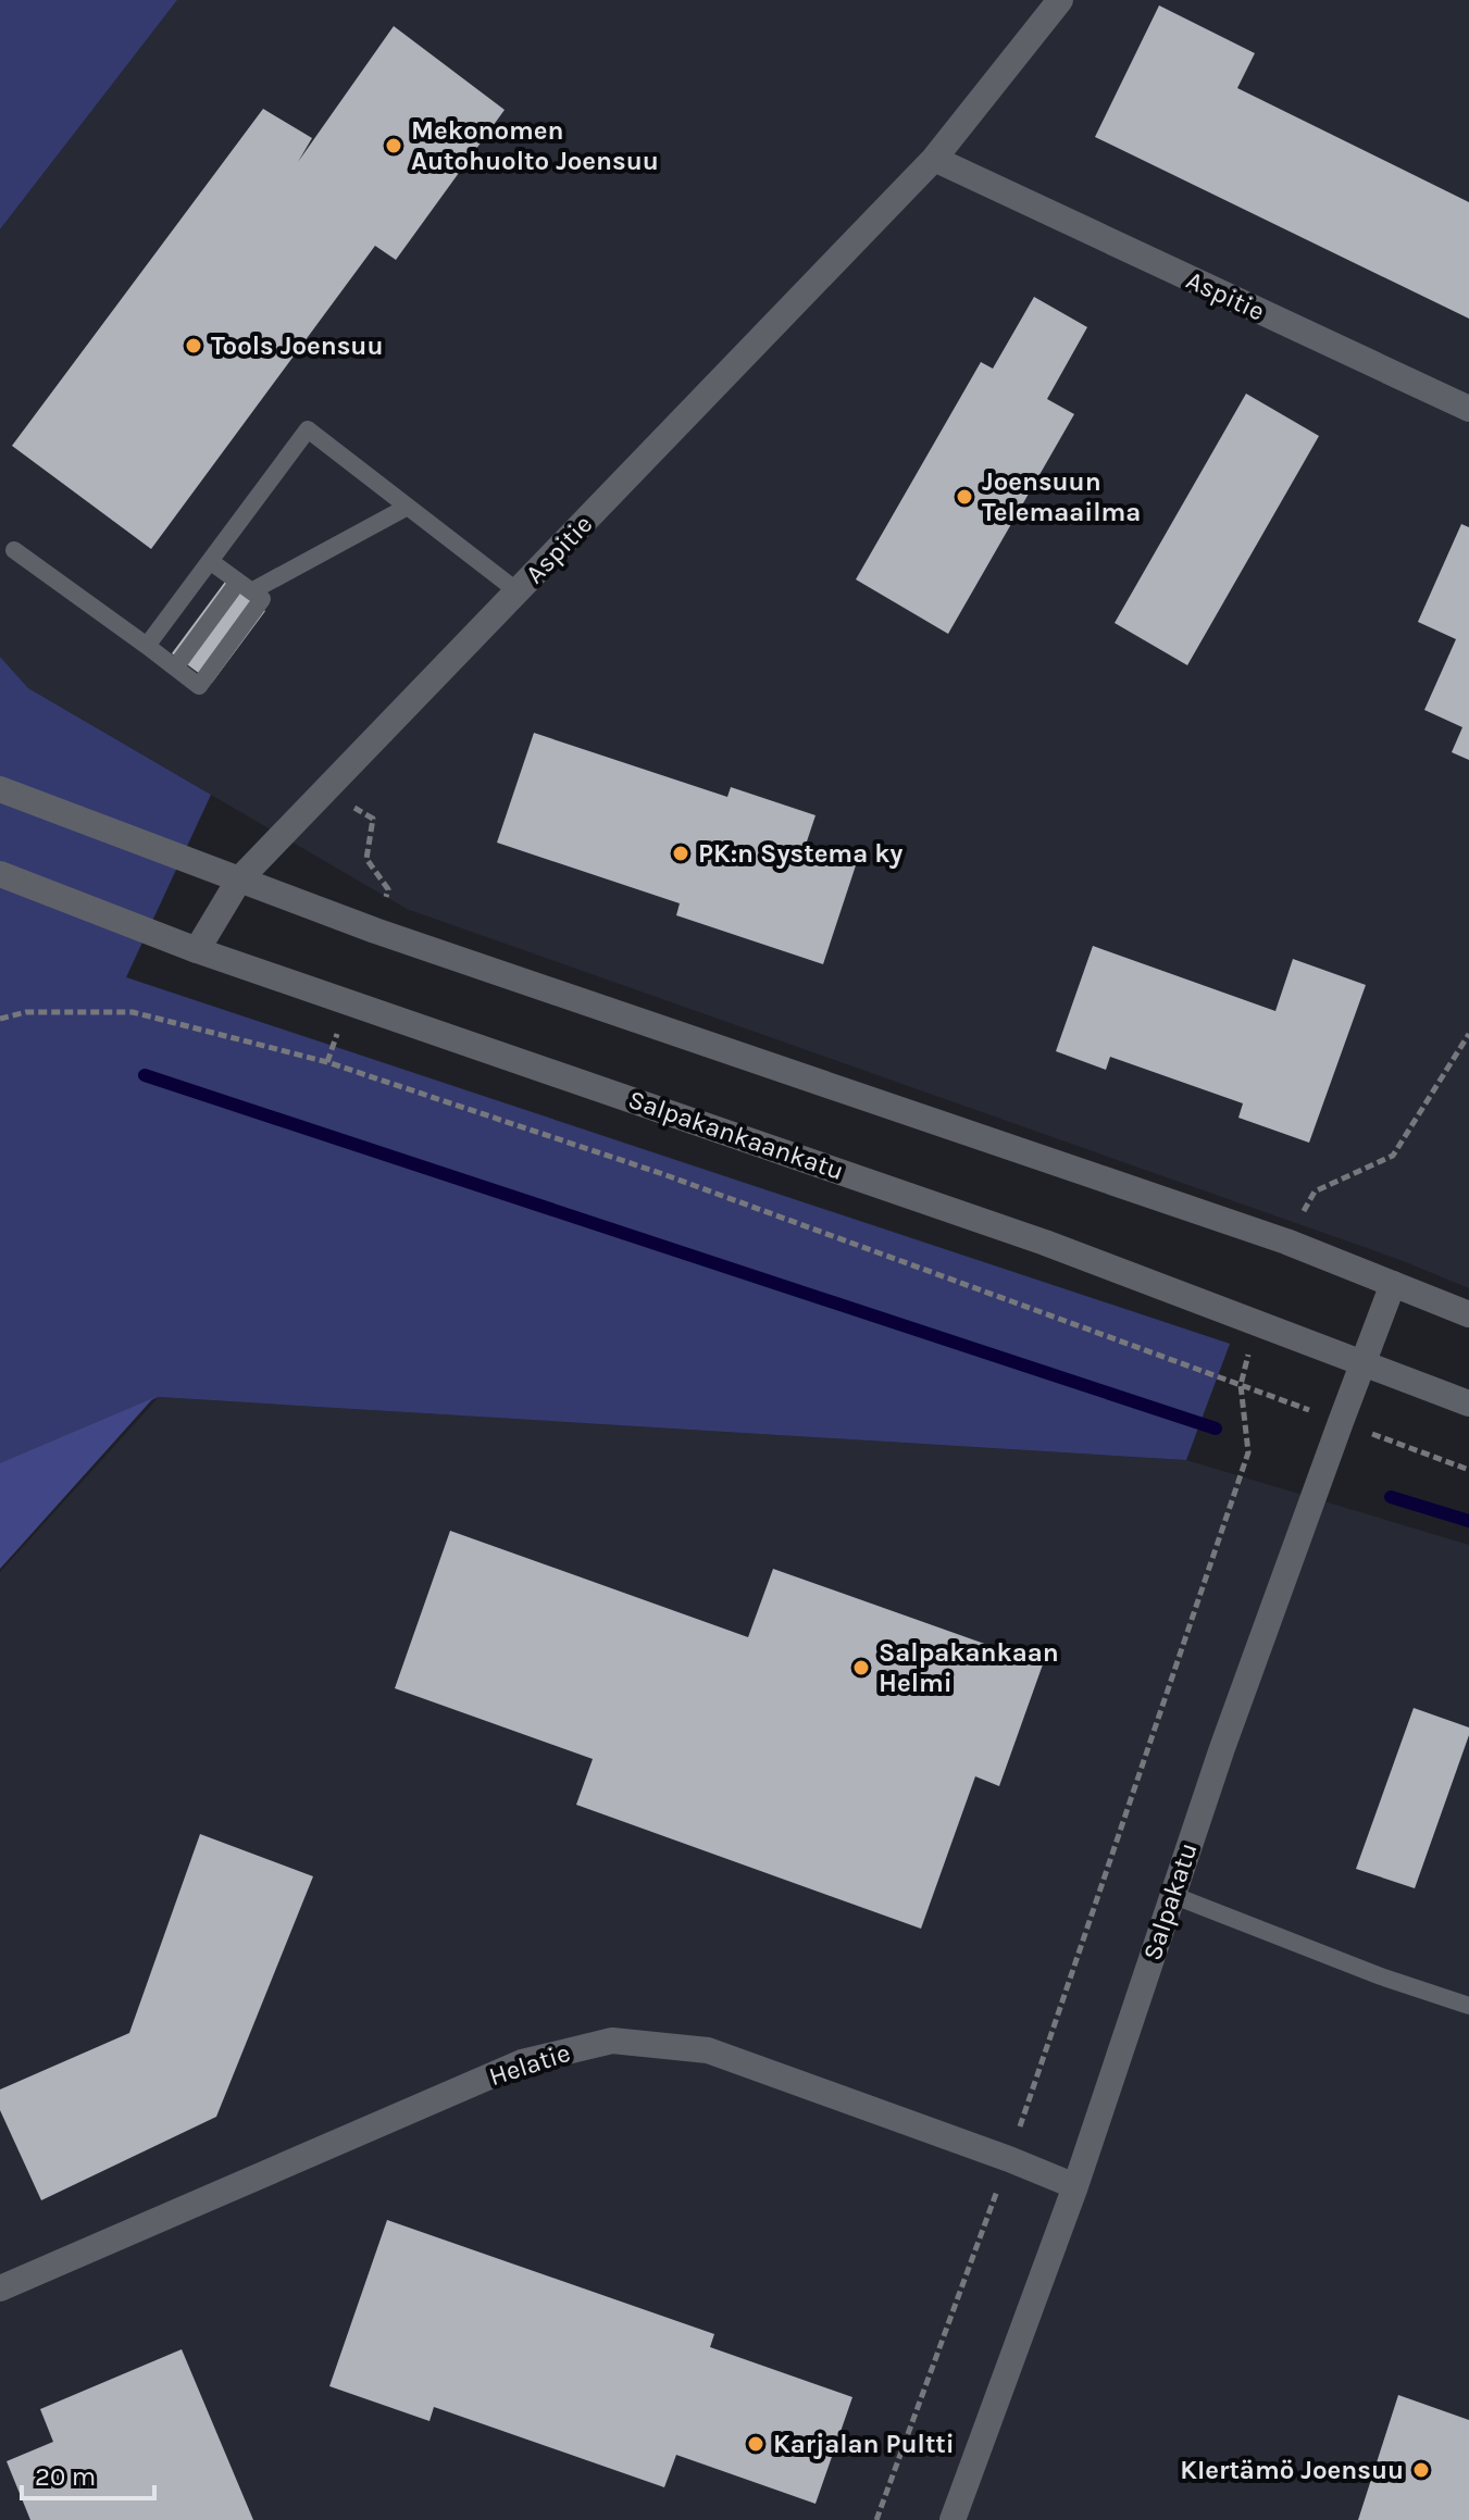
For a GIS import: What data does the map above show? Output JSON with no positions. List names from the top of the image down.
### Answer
{
  "streets": {
    "street": [
      "Aspitie",
      "Salpakankaankatu",
      "Salpakatu",
      "Helatie"
    ]
  },
  "crossings": [
    ["Aspitie", "Salpakankaankatu"],
    ["Salpakankaankatu", "Salpakatu"],
    ["Salpakatu", "Helatie"]
  ],
  "places": [
    "Mekonomen Autohuolto Joensuu",
    "Tools Joensuu",
    "Joensuun Telemaailma",
    "PK:n Systema ky",
    "Salpakankaan Helmi",
    "Karjalan Pultti",
    "KIertämö Joensuu"
  ],
  "scale_bar": "20 m"
}
